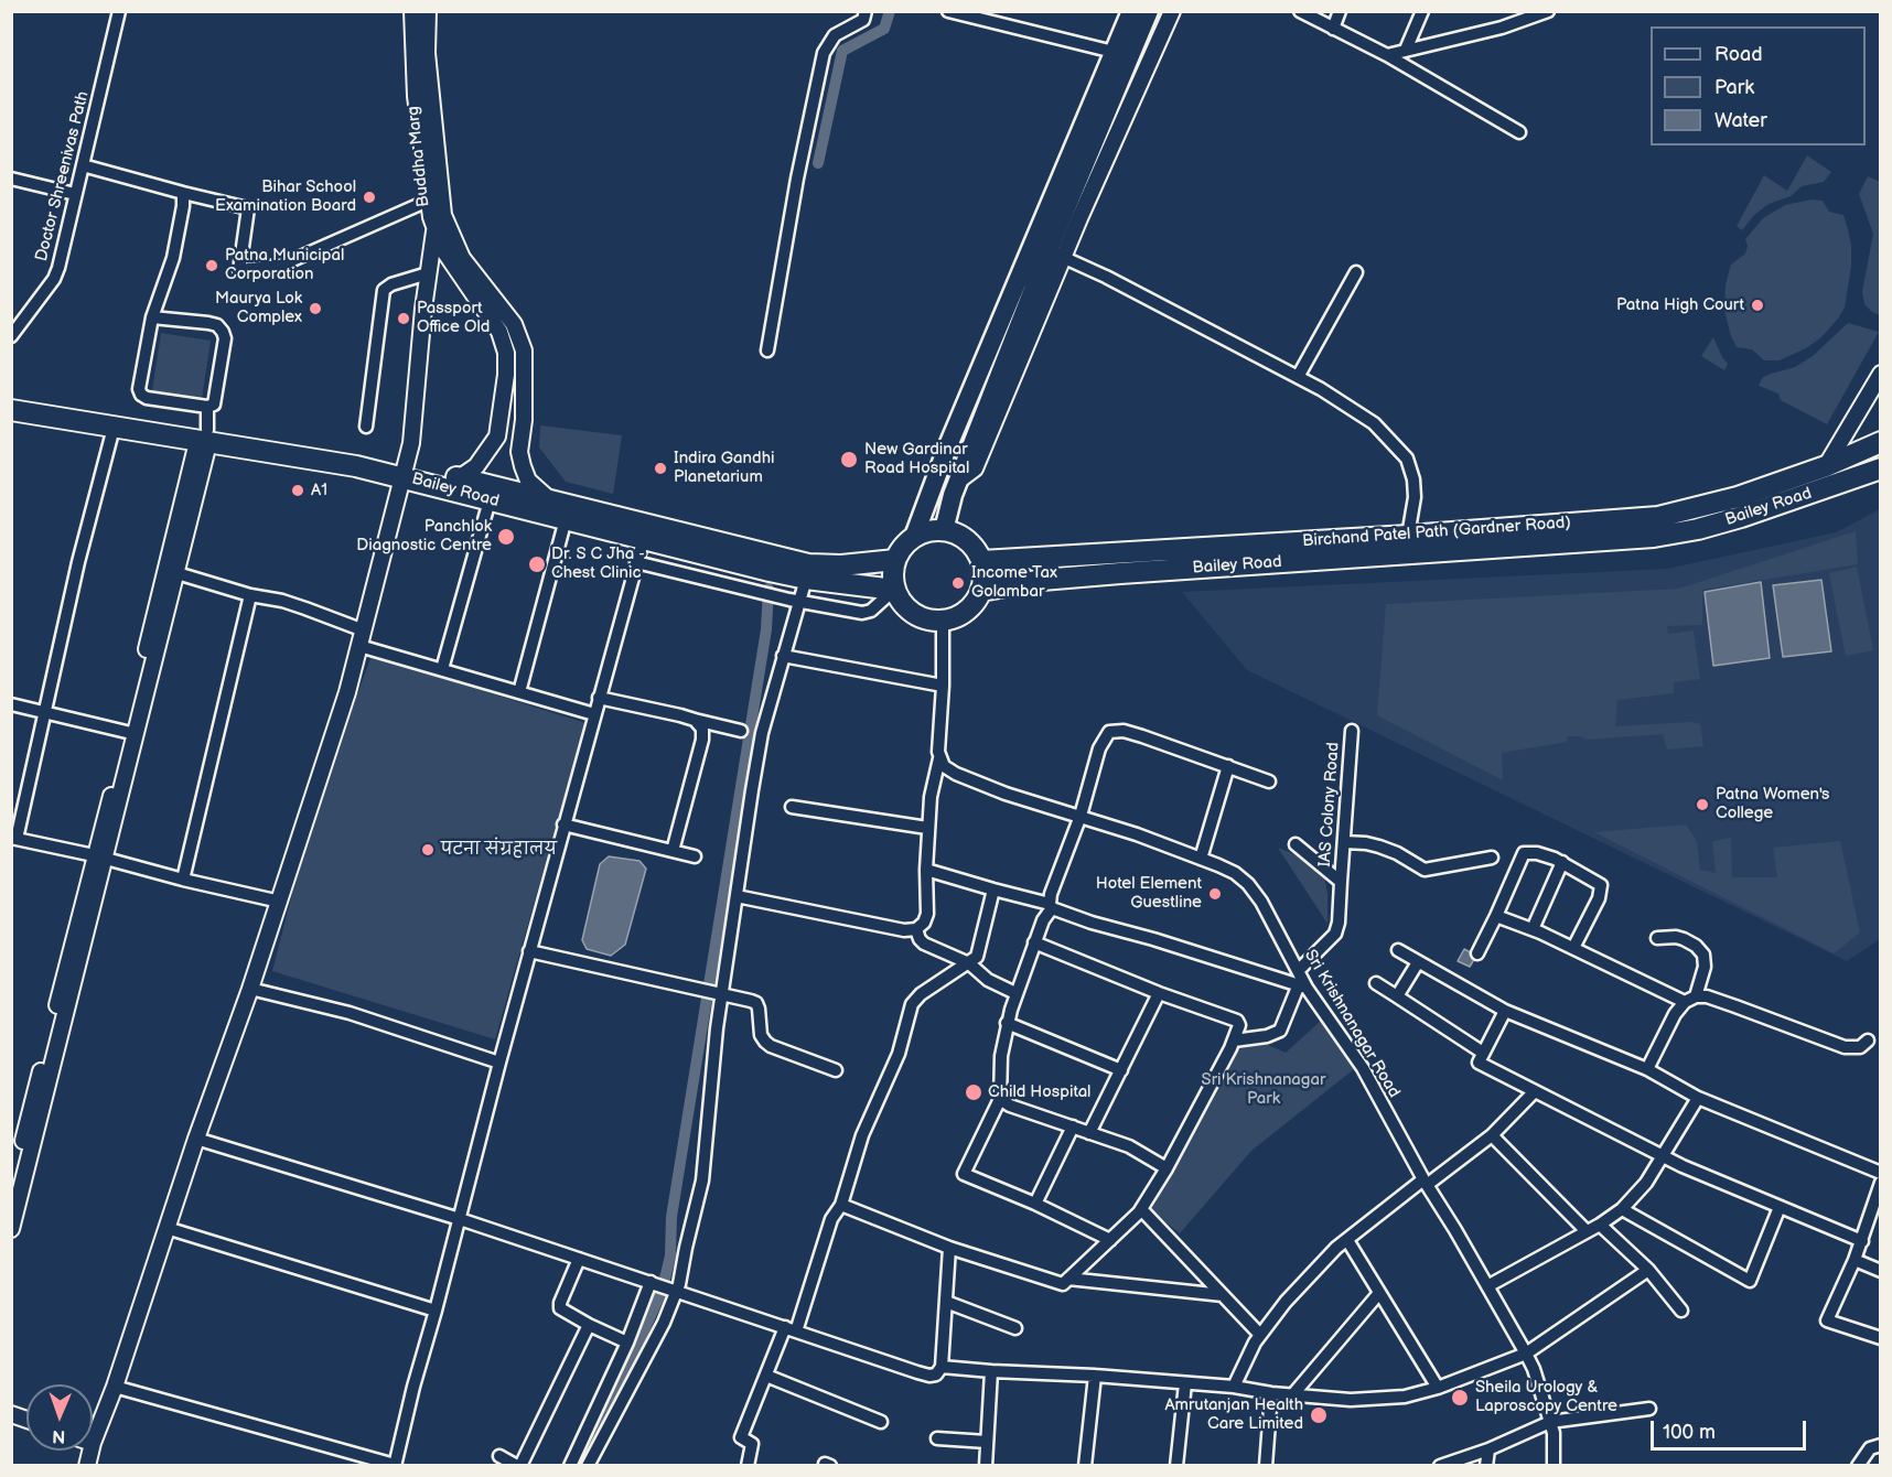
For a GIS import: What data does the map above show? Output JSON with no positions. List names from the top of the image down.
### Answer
{
  "streets": {
    "highway": ["Bailey Road", "Birchand Patel Path (Gardner Road)"],
    "street": [
      "Buddha Marg",
      "Doctor Shreenivas Path",
      "IAS Colony Road",
      "Sri Krishnanagar Road"
    ]
  },
  "crossings": [
    ["Buddha Marg", "Bailey Road"],
    ["Bailey Road", "Birchand Patel Path (Gardner Road)"],
    ["IAS Colony Road", "Sri Krishnanagar Road"]
  ],
  "parks": ["Sri Krishnanagar Park"],
  "places": [
    "Bihar School Examination Board",
    "Patna Municipal Corporation",
    "Patna High Court",
    "Maurya Lok Complex",
    "Passport Office Old",
    "New Gardinar Road Hospital",
    "Indira Gandhi Planetarium",
    "A1",
    "Panchlok Diagnostic Centre",
    "Dr. S C Jha - Chest Clinic",
    "Income Tax Golambar",
    "Patna Women's College",
    "पटना संग्रहालय",
    "Hotel Element Guestline",
    "Child Hospital",
    "Sheila Urology & Laproscopy Centre",
    "Amrutanjan Health Care Limited"
  ],
  "legend": ["Road", "Park", "Water"],
  "scale_bar": "100 m",
  "north": "bottom"
}
